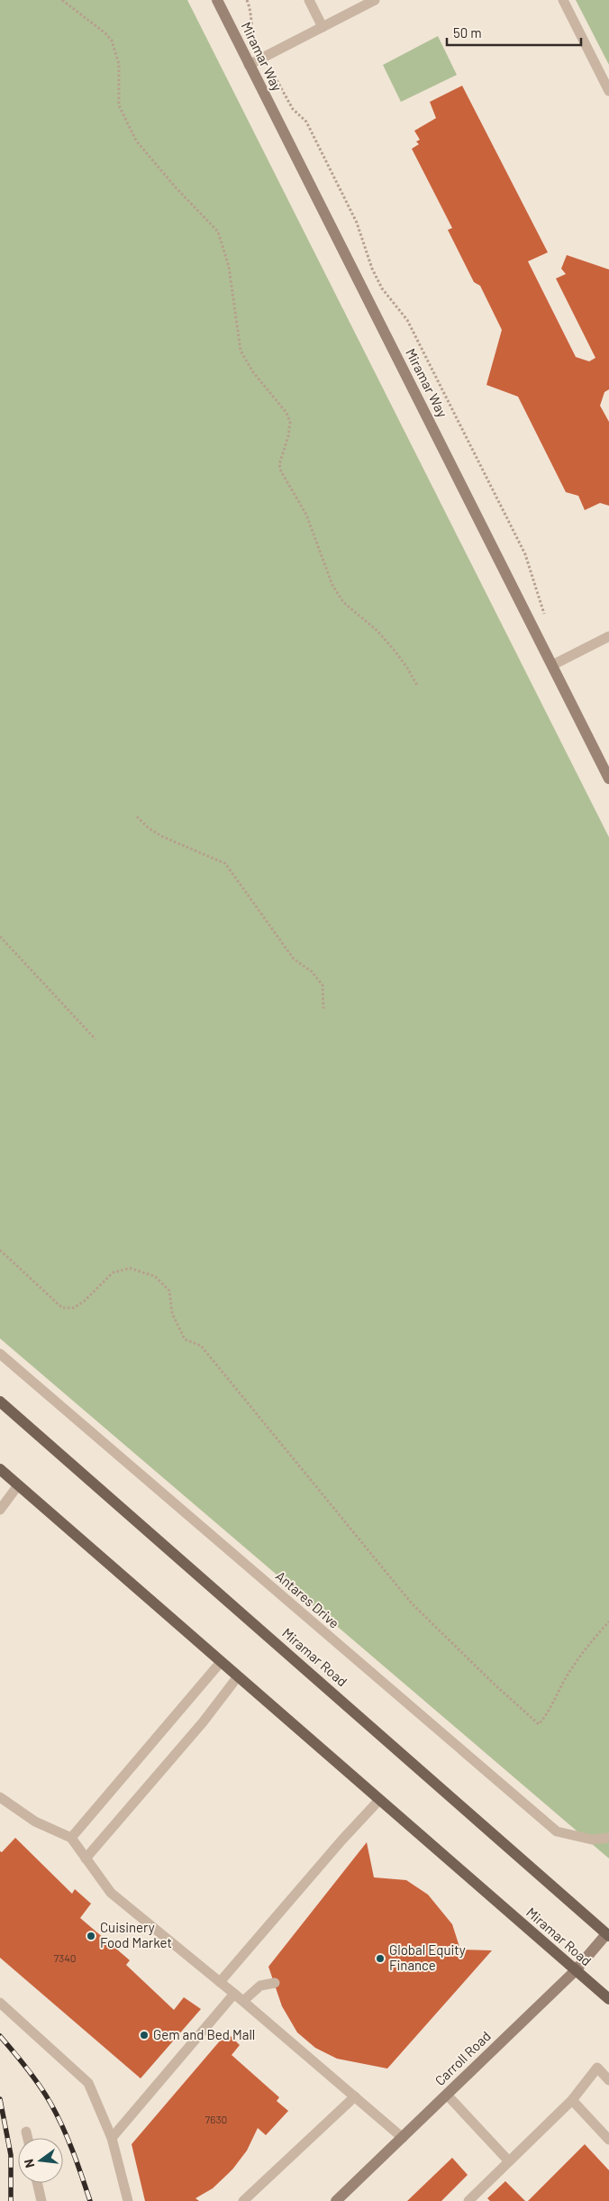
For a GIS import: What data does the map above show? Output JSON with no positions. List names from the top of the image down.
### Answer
{
  "streets": {
    "main road": ["Miramar Road"],
    "street": ["Miramar Way", "Carroll Road"],
    "lane": ["Antares Drive"]
  },
  "crossings": [
    ["Miramar Road", "Carroll Road"]
  ],
  "places": ["Cuisinery Food Market", "Global Equity Finance", "Gem and Bed Mall"],
  "house_numbers": ["7340", "7630"],
  "scale_bar": "50 m",
  "north": "left"
}
